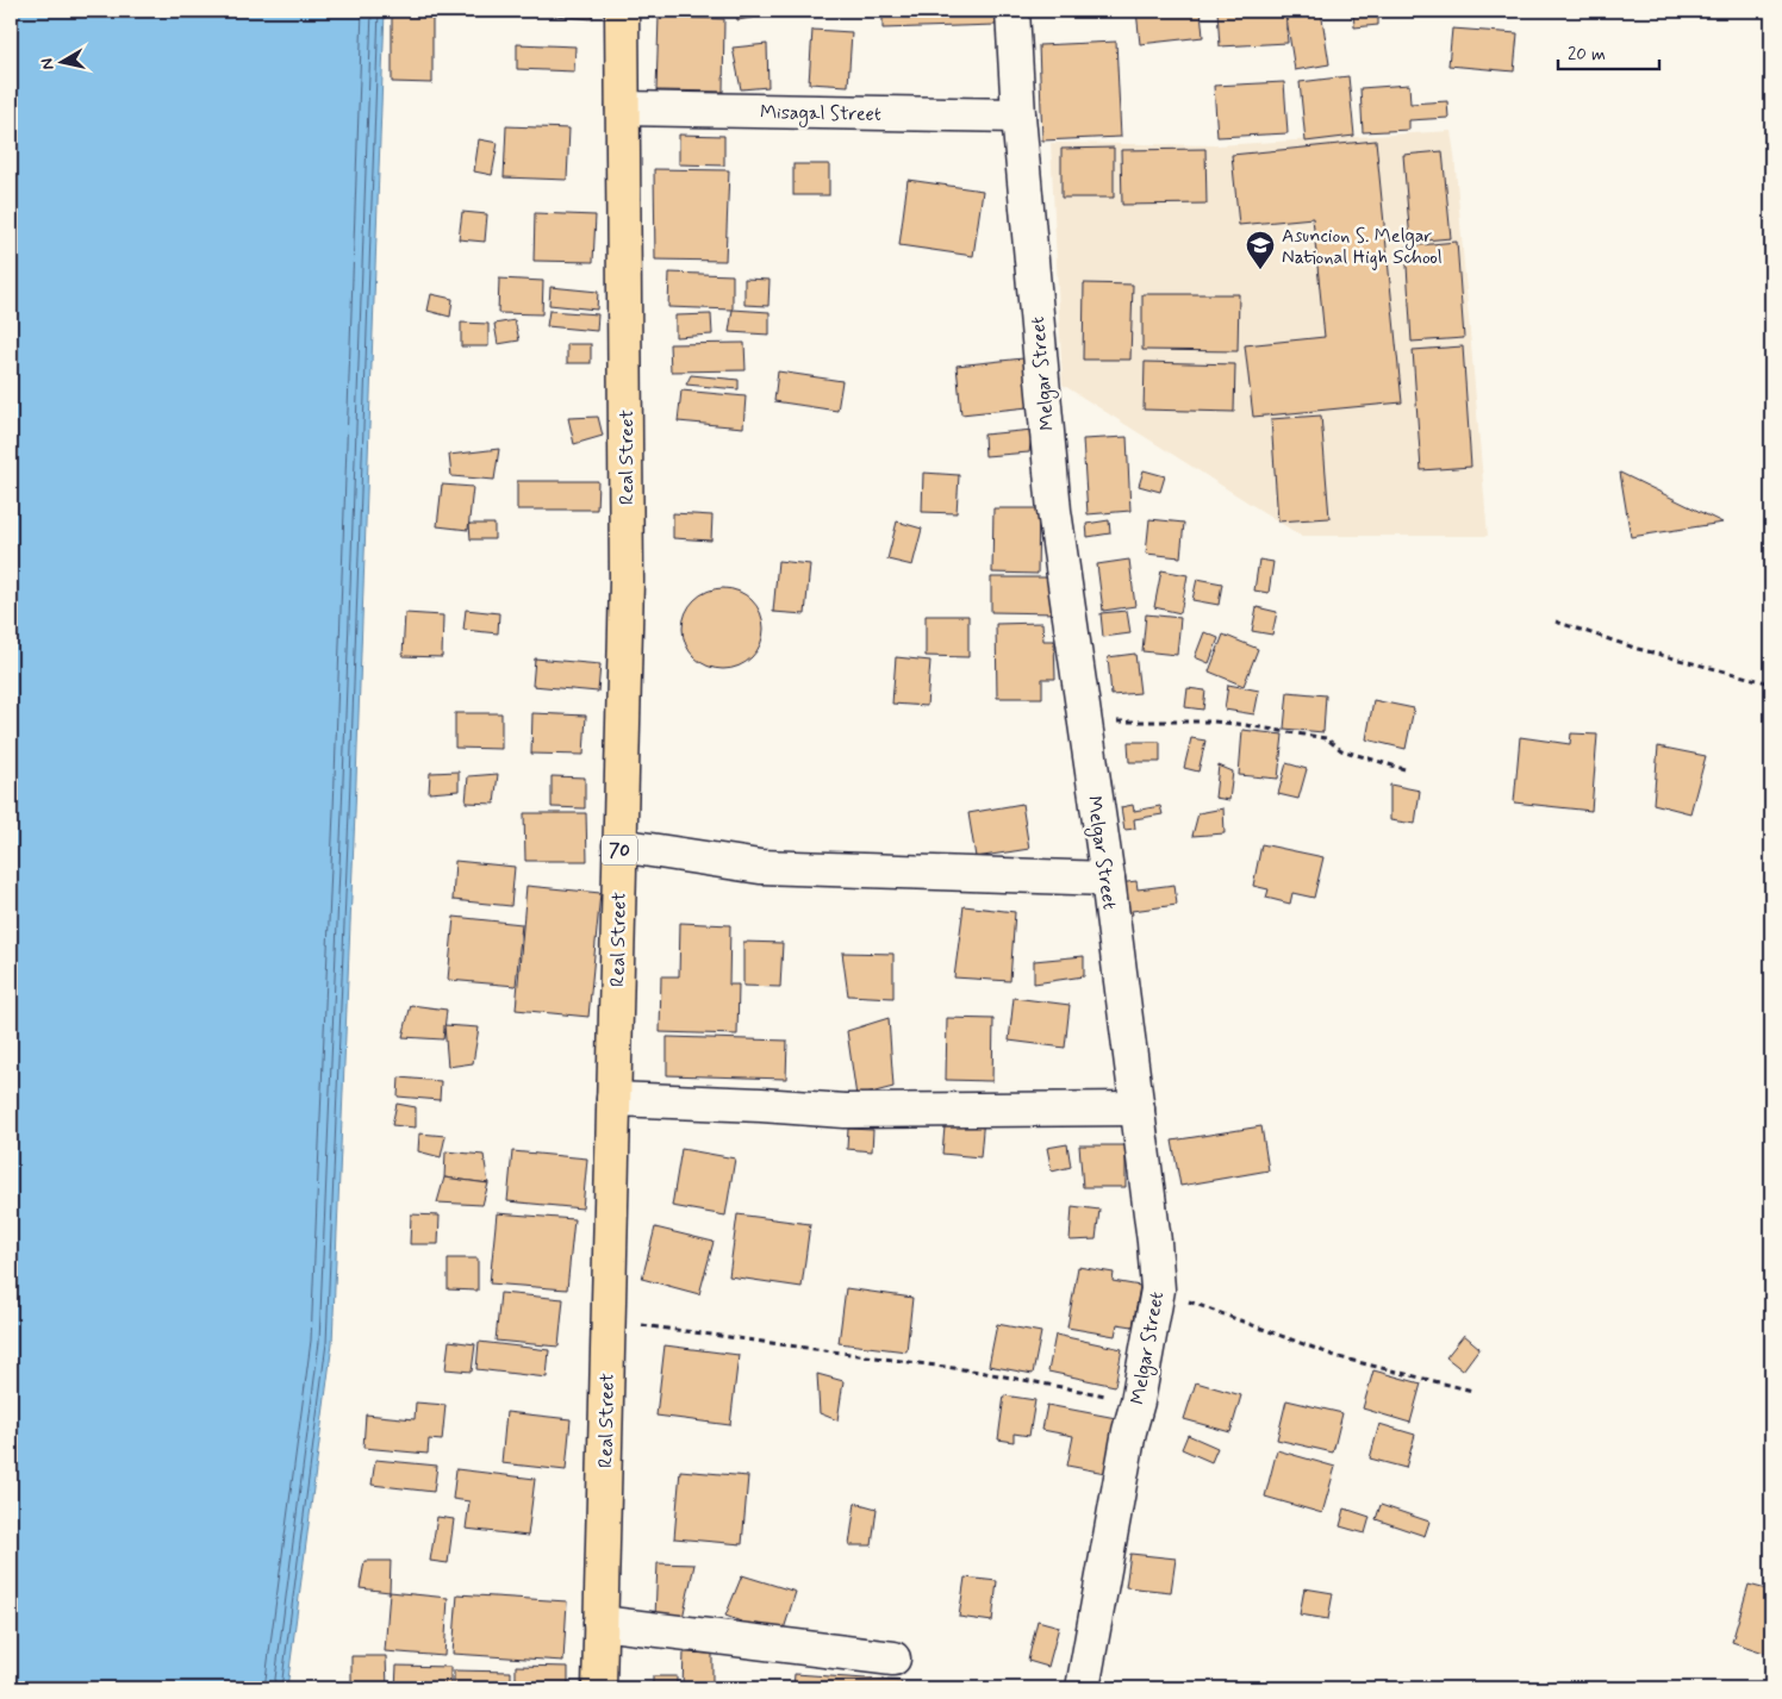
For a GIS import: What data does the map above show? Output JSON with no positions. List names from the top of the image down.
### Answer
{
  "streets": {
    "highway": ["Real Street", "70"],
    "street": ["Misagal Street", "Melgar Street"]
  },
  "crossings": [
    ["Misagal Street", "Melgar Street"],
    ["Misagal Street", "Real Street"]
  ],
  "places": {
    "school or university": ["Asuncion S. Melgar National High School"]
  },
  "scale_bar": "20 m",
  "north": "left"
}
